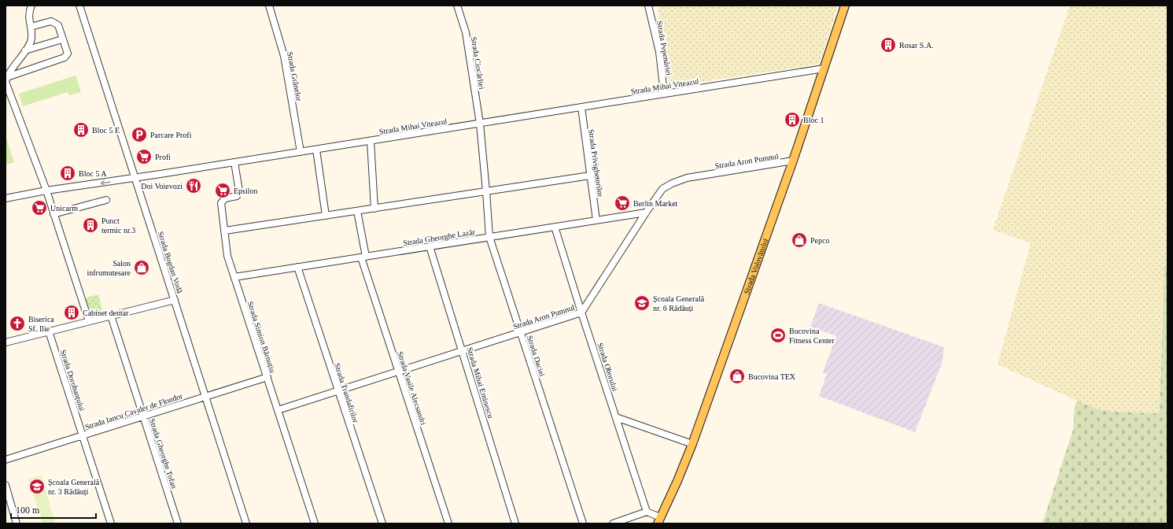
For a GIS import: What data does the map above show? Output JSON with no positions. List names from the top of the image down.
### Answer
{
  "streets": {
    "main road": ["Strada Volovățului"],
    "street": [
      "Strada Pepenăriei",
      "Strada Ciocârliei",
      "Strada Grânelor",
      "Strada Mihai Viteazul",
      "Strada Aron Pumnul",
      "Strada Privighetorilor",
      "Strada Gheorghe Lazăr",
      "Strada Bogdan Vodă",
      "Strada Simion Bărnuțiu",
      "Strada Daciei",
      "Strada Oborului",
      "Strada Dorobanțului",
      "Strada Mihai Eminescu",
      "Strada Vasile Alecsandri",
      "Strada Trandafirilor",
      "Strada Iancu Cavaler de Flondor",
      "Strada Gheorghe Tofan"
    ]
  },
  "crossings": [
    ["Strada Pepenăriei", "Strada Mihai Viteazul"],
    ["Strada Ciocârliei", "Strada Mihai Viteazul"],
    ["Strada Ciocârliei", "Strada Daciei"],
    ["Strada Grânelor", "Strada Mihai Viteazul"],
    ["Strada Mihai Viteazul", "Strada Privighetorilor"],
    ["Strada Mihai Viteazul", "Strada Bogdan Vodă"],
    ["Strada Mihai Viteazul", "Strada Volovățului"],
    ["Strada Mihai Viteazul", "Strada Simion Bărnuțiu"],
    ["Strada Aron Pumnul", "Strada Gheorghe Lazăr"],
    ["Strada Aron Pumnul", "Strada Volovățului"],
    ["Strada Aron Pumnul", "Strada Simion Bărnuțiu"],
    ["Strada Aron Pumnul", "Strada Daciei"],
    ["Strada Aron Pumnul", "Strada Oborului"],
    ["Strada Aron Pumnul", "Strada Mihai Eminescu"],
    ["Strada Aron Pumnul", "Strada Vasile Alecsandri"],
    ["Strada Aron Pumnul", "Strada Trandafirilor"],
    ["Strada Privighetorilor", "Strada Gheorghe Lazăr"],
    ["Strada Gheorghe Lazăr", "Strada Simion Bărnuțiu"],
    ["Strada Gheorghe Lazăr", "Strada Daciei"],
    ["Strada Gheorghe Lazăr", "Strada Oborului"],
    ["Strada Gheorghe Lazăr", "Strada Mihai Eminescu"],
    ["Strada Gheorghe Lazăr", "Strada Vasile Alecsandri"],
    ["Strada Gheorghe Lazăr", "Strada Trandafirilor"],
    ["Strada Bogdan Vodă", "Strada Iancu Cavaler de Flondor"],
    ["Strada Simion Bărnuțiu", "Strada Iancu Cavaler de Flondor"],
    ["Strada Dorobanțului", "Strada Iancu Cavaler de Flondor"],
    ["Strada Iancu Cavaler de Flondor", "Strada Gheorghe Tofan"]
  ],
  "places": {
    "building": [
      "Rosar S.A.",
      "Bloc 1",
      "Bloc 5 E",
      "Bloc 5 A",
      "Punct termic nr.3",
      "Cabinet dentar"
    ],
    "parking": ["Parcare Profi"],
    "supermarket": [
      "Profi",
      "Epsilon",
      "Berlin Market",
      "Unicarm"
    ],
    "restaurant": ["Doi Voievozi"],
    "shop": ["Pepco", "Salon infrumutesare", "Bucovina TEX"],
    "school or university": ["Școala Generală nr. 6 Rădăuți", "Școala Generală nr. 3 Rădăuți"],
    "church": ["Biserica Sf. Ilie"],
    "sports": ["Bucovina Fitness Center"]
  },
  "scale_bar": "100 m"
}
